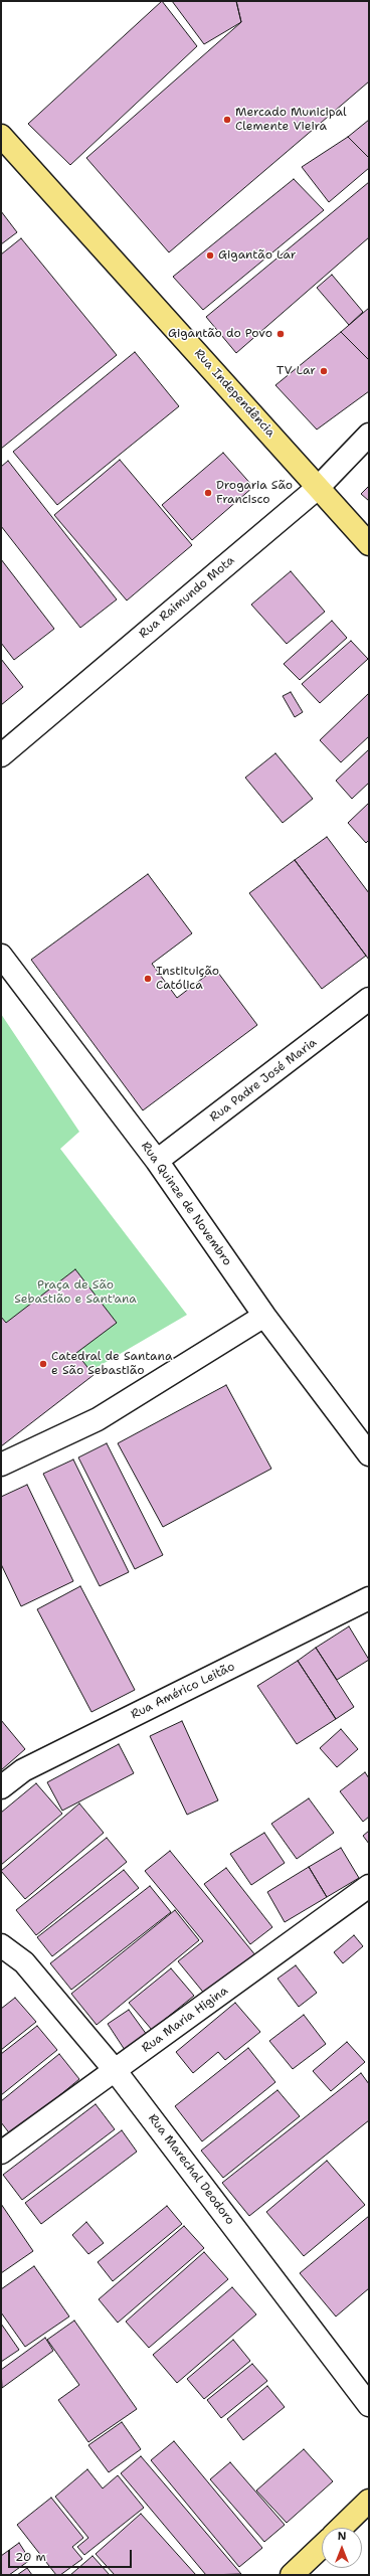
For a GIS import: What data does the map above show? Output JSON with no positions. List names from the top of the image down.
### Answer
{
  "streets": {
    "main road": ["Rua Independência"],
    "street": [
      "Rua Raimundo Mota",
      "Rua Padre José Maria",
      "Rua Quinze de Novembro",
      "Rua Américo Leitão",
      "Rua Maria Higina",
      "Rua Marechal Deodoro"
    ]
  },
  "crossings": [
    ["Rua Independência", "Rua Raimundo Mota"],
    ["Rua Padre José Maria", "Rua Quinze de Novembro"],
    ["Rua Maria Higina", "Rua Marechal Deodoro"]
  ],
  "parks": ["Praça de São Sebastião e Sant'ana"],
  "places": [
    "Mercado Municipal Clemente Vieira",
    "Gigantão Lar",
    "Gigantão do Povo",
    "TV Lar",
    "Drogaria São Francisco",
    "Instituição Católica",
    "Catedral de Santana e São Sebastião"
  ],
  "scale_bar": "20 m",
  "north": "top"
}
